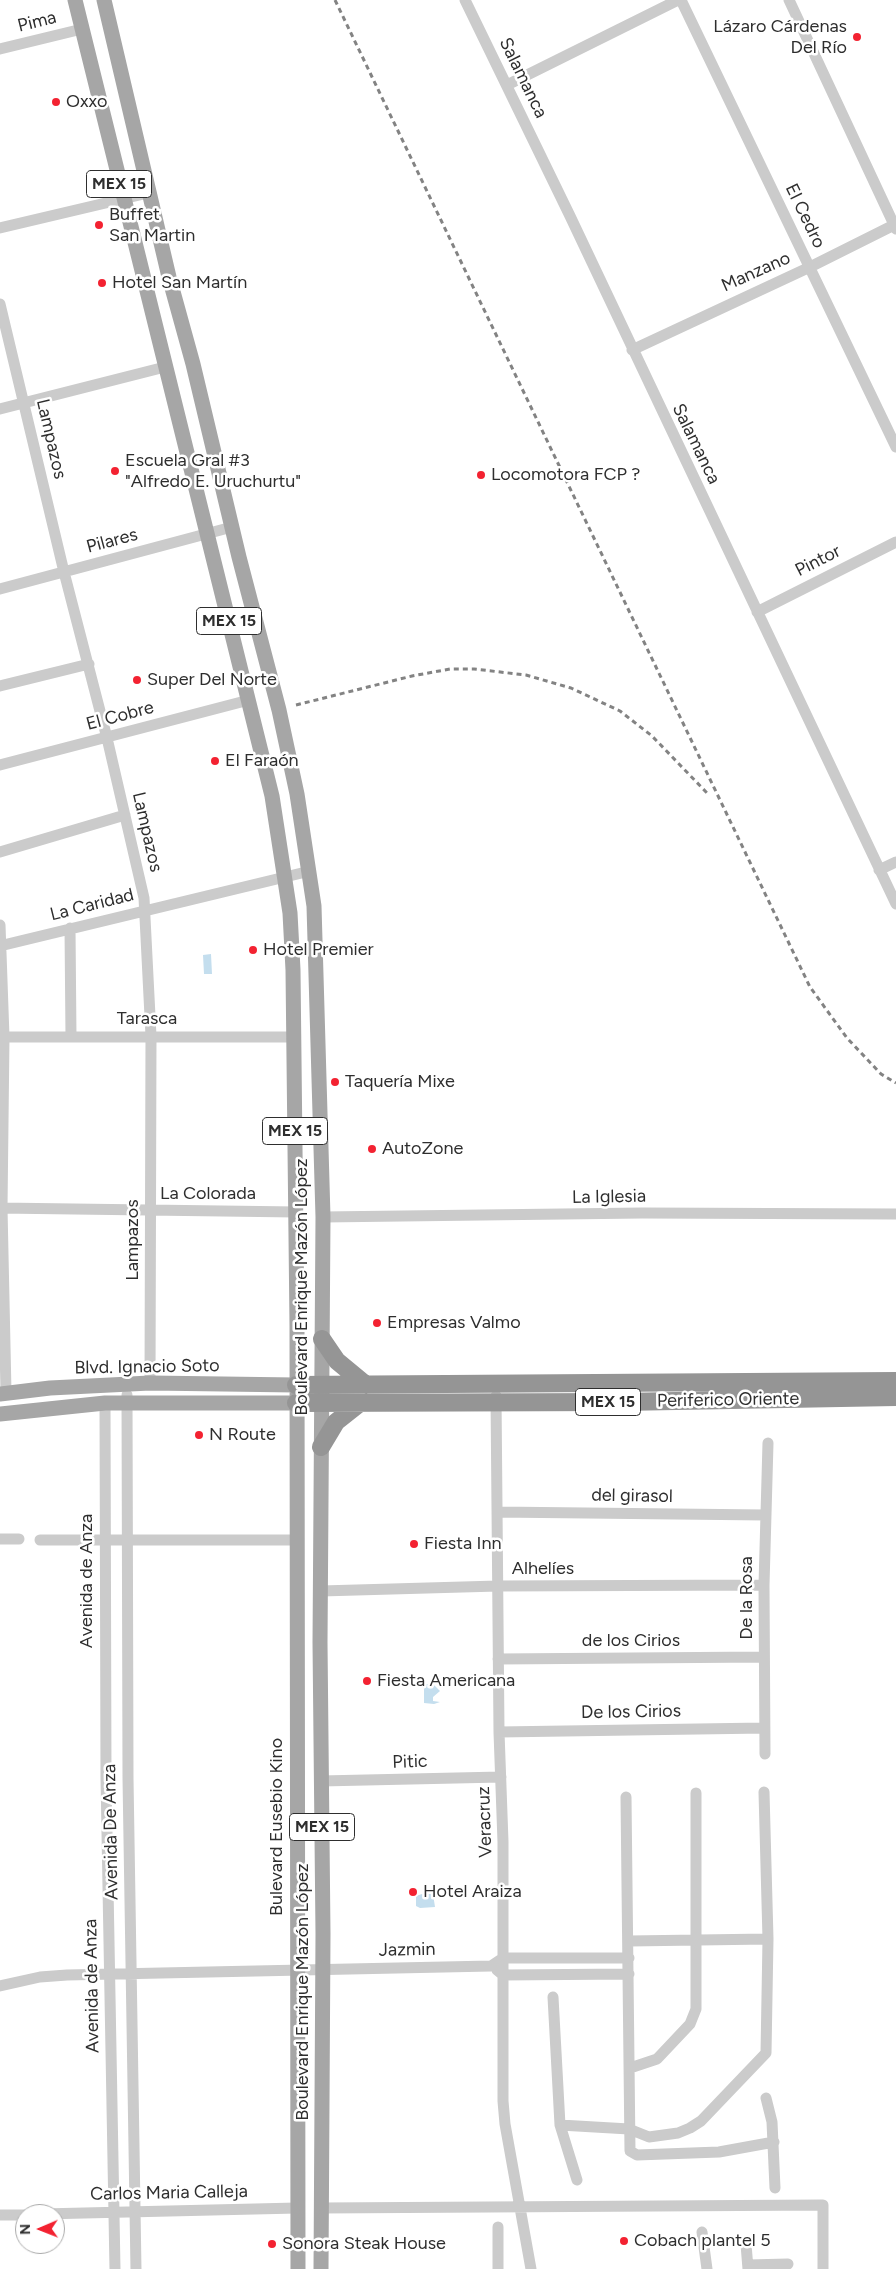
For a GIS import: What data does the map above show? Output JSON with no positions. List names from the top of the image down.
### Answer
{
  "streets": {
    "highway": ["MEX 15", "Periferico Oriente"],
    "main road": ["Boulevard Enrique Mazón López", "Blvd. Ignacio Soto", "Bulevard Eusebio Kino"],
    "street": [
      "Pima",
      "Salamanca",
      "El Cedro",
      "Manzano",
      "Lampazos",
      "Pilares",
      "Pintor",
      "El Cobre",
      "La Caridad",
      "Tarasca",
      "La Colorada",
      "La Iglesia",
      "del girasol",
      "Alhelíes",
      "Avenida de Anza",
      "De la Rosa",
      "de los Cirios",
      "De los Cirios",
      "Pitic",
      "Veracruz",
      "Avenida De Anza",
      "Jazmin",
      "Carlos Maria Calleja"
    ]
  },
  "crossings": [
    ["Pima", "Boulevard Enrique Mazón López"],
    ["Salamanca", "Manzano"],
    ["Salamanca", "Pintor"],
    ["El Cedro", "Manzano"],
    ["Lampazos", "Pilares"],
    ["Lampazos", "El Cobre"],
    ["Lampazos", "La Caridad"],
    ["Lampazos", "Tarasca"],
    ["Lampazos", "La Colorada"],
    ["Lampazos", "Blvd. Ignacio Soto"],
    ["Pilares", "Boulevard Enrique Mazón López"],
    ["El Cobre", "Boulevard Enrique Mazón López"],
    ["La Caridad", "Boulevard Enrique Mazón López"],
    ["Tarasca", "Boulevard Enrique Mazón López"],
    ["La Colorada", "Boulevard Enrique Mazón López"],
    ["La Iglesia", "Boulevard Enrique Mazón López"],
    ["Boulevard Enrique Mazón López", "Blvd. Ignacio Soto"],
    ["Boulevard Enrique Mazón López", "Periferico Oriente"],
    ["Boulevard Enrique Mazón López", "Alhelíes"],
    ["Boulevard Enrique Mazón López", "Pitic"],
    ["Boulevard Enrique Mazón López", "Bulevard Eusebio Kino"],
    ["Boulevard Enrique Mazón López", "Jazmin"],
    ["Blvd. Ignacio Soto", "Avenida de Anza"],
    ["Blvd. Ignacio Soto", "Bulevard Eusebio Kino"],
    ["Blvd. Ignacio Soto", "Avenida De Anza"],
    ["Periferico Oriente", "Veracruz"],
    ["del girasol", "De la Rosa"],
    ["del girasol", "Veracruz"],
    ["Alhelíes", "De la Rosa"],
    ["Alhelíes", "Veracruz"],
    ["Avenida de Anza", "Jazmin"],
    ["Avenida de Anza", "Carlos Maria Calleja"],
    ["De la Rosa", "de los Cirios"],
    ["De la Rosa", "De los Cirios"],
    ["de los Cirios", "Veracruz"],
    ["De los Cirios", "Veracruz"],
    ["Pitic", "Veracruz"],
    ["Bulevard Eusebio Kino", "Jazmin"],
    ["Bulevard Eusebio Kino", "Carlos Maria Calleja"],
    ["Avenida De Anza", "Jazmin"],
    ["Avenida De Anza", "Carlos Maria Calleja"]
  ],
  "places": [
    "Lázaro Cárdenas Del Río",
    "Oxxo",
    "Buffet San Martin",
    "Hotel San Martín",
    "Escuela Gral #3 \"Alfredo E. Uruchurtu\"",
    "Locomotora FCP ?",
    "Super Del Norte",
    "El Faraón",
    "Hotel Premier",
    "Taquería Mixe",
    "AutoZone",
    "Empresas Valmo",
    "N Route",
    "Fiesta Inn",
    "Fiesta Americana",
    "Hotel Araiza",
    "Cobach plantel 5",
    "Sonora Steak House"
  ],
  "north": "left"
}
